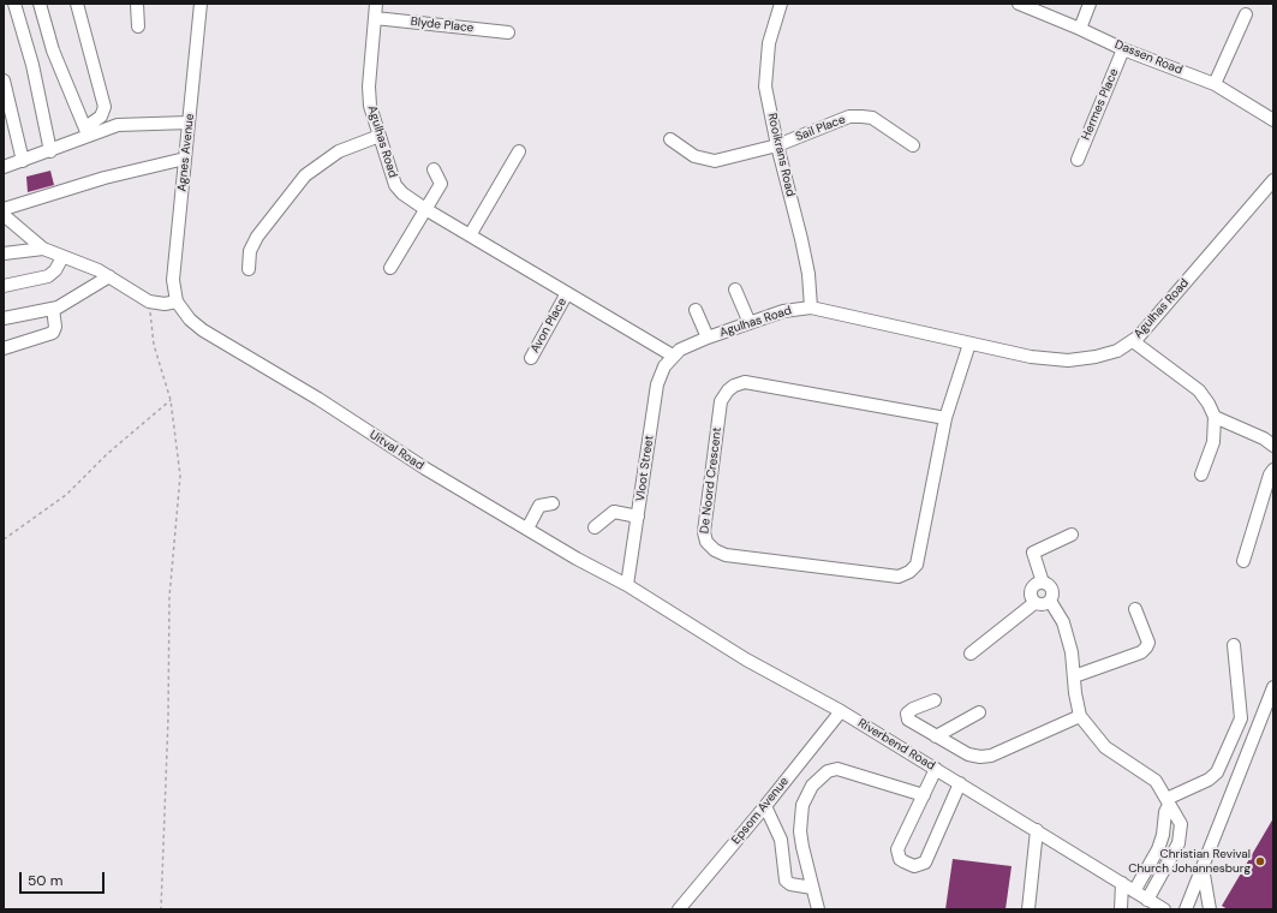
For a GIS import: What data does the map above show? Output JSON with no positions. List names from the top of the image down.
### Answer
{
  "streets": {
    "street": [
      "Blyde Place",
      "Dassen Road",
      "Hermes Place",
      "Sail Place",
      "Agulhas Road",
      "Agnes Avenue",
      "Rooikrans Road",
      "Avon Place",
      "Uitval Road",
      "Vloot Street",
      "De Noord Crescent",
      "Riverbend Road",
      "Epsom Avenue"
    ]
  },
  "crossings": [
    ["Blyde Place", "Agulhas Road"],
    ["Dassen Road", "Hermes Place"],
    ["Sail Place", "Rooikrans Road"],
    ["Agulhas Road", "Rooikrans Road"],
    ["Agulhas Road", "Avon Place"],
    ["Agulhas Road", "Vloot Street"],
    ["Agulhas Road", "De Noord Crescent"],
    ["Agnes Avenue", "Uitval Road"],
    ["Uitval Road", "Vloot Street"],
    ["Uitval Road", "Riverbend Road"],
    ["Vloot Street", "Riverbend Road"],
    ["Riverbend Road", "Epsom Avenue"]
  ],
  "places": ["Christian Revival Church Johannesburg"],
  "scale_bar": "50 m"
}
